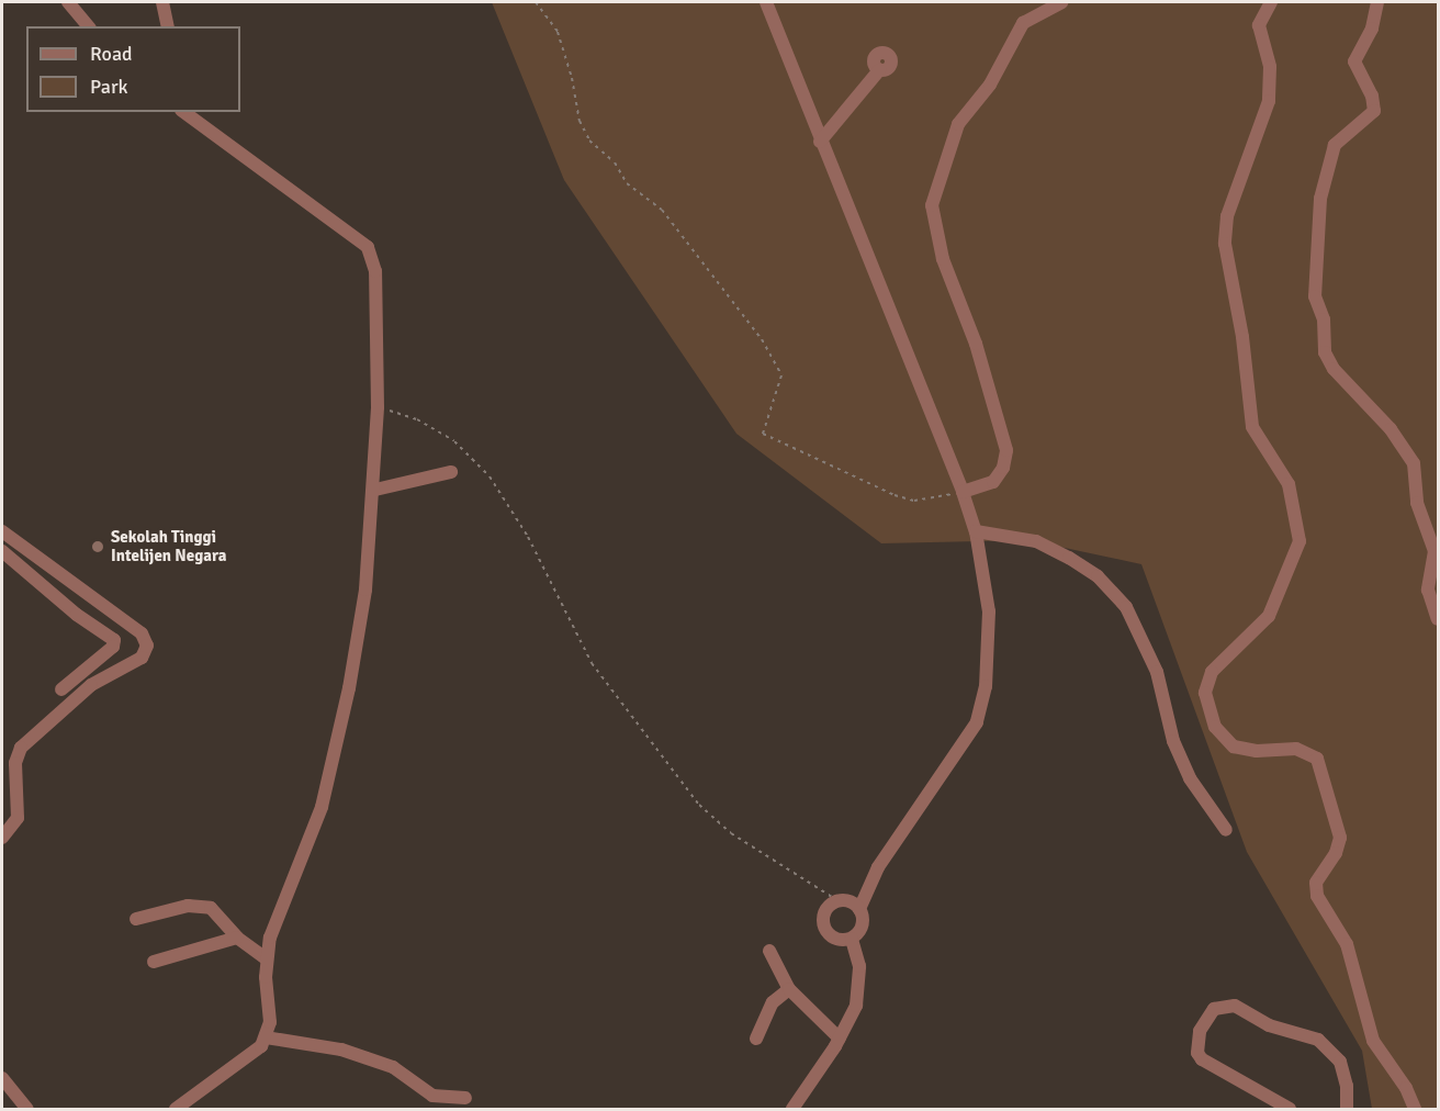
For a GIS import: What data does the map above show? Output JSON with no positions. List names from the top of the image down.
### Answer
{
  "places": ["Sekolah Tinggi Intelijen Negara"],
  "legend": ["Road", "Park"]
}
